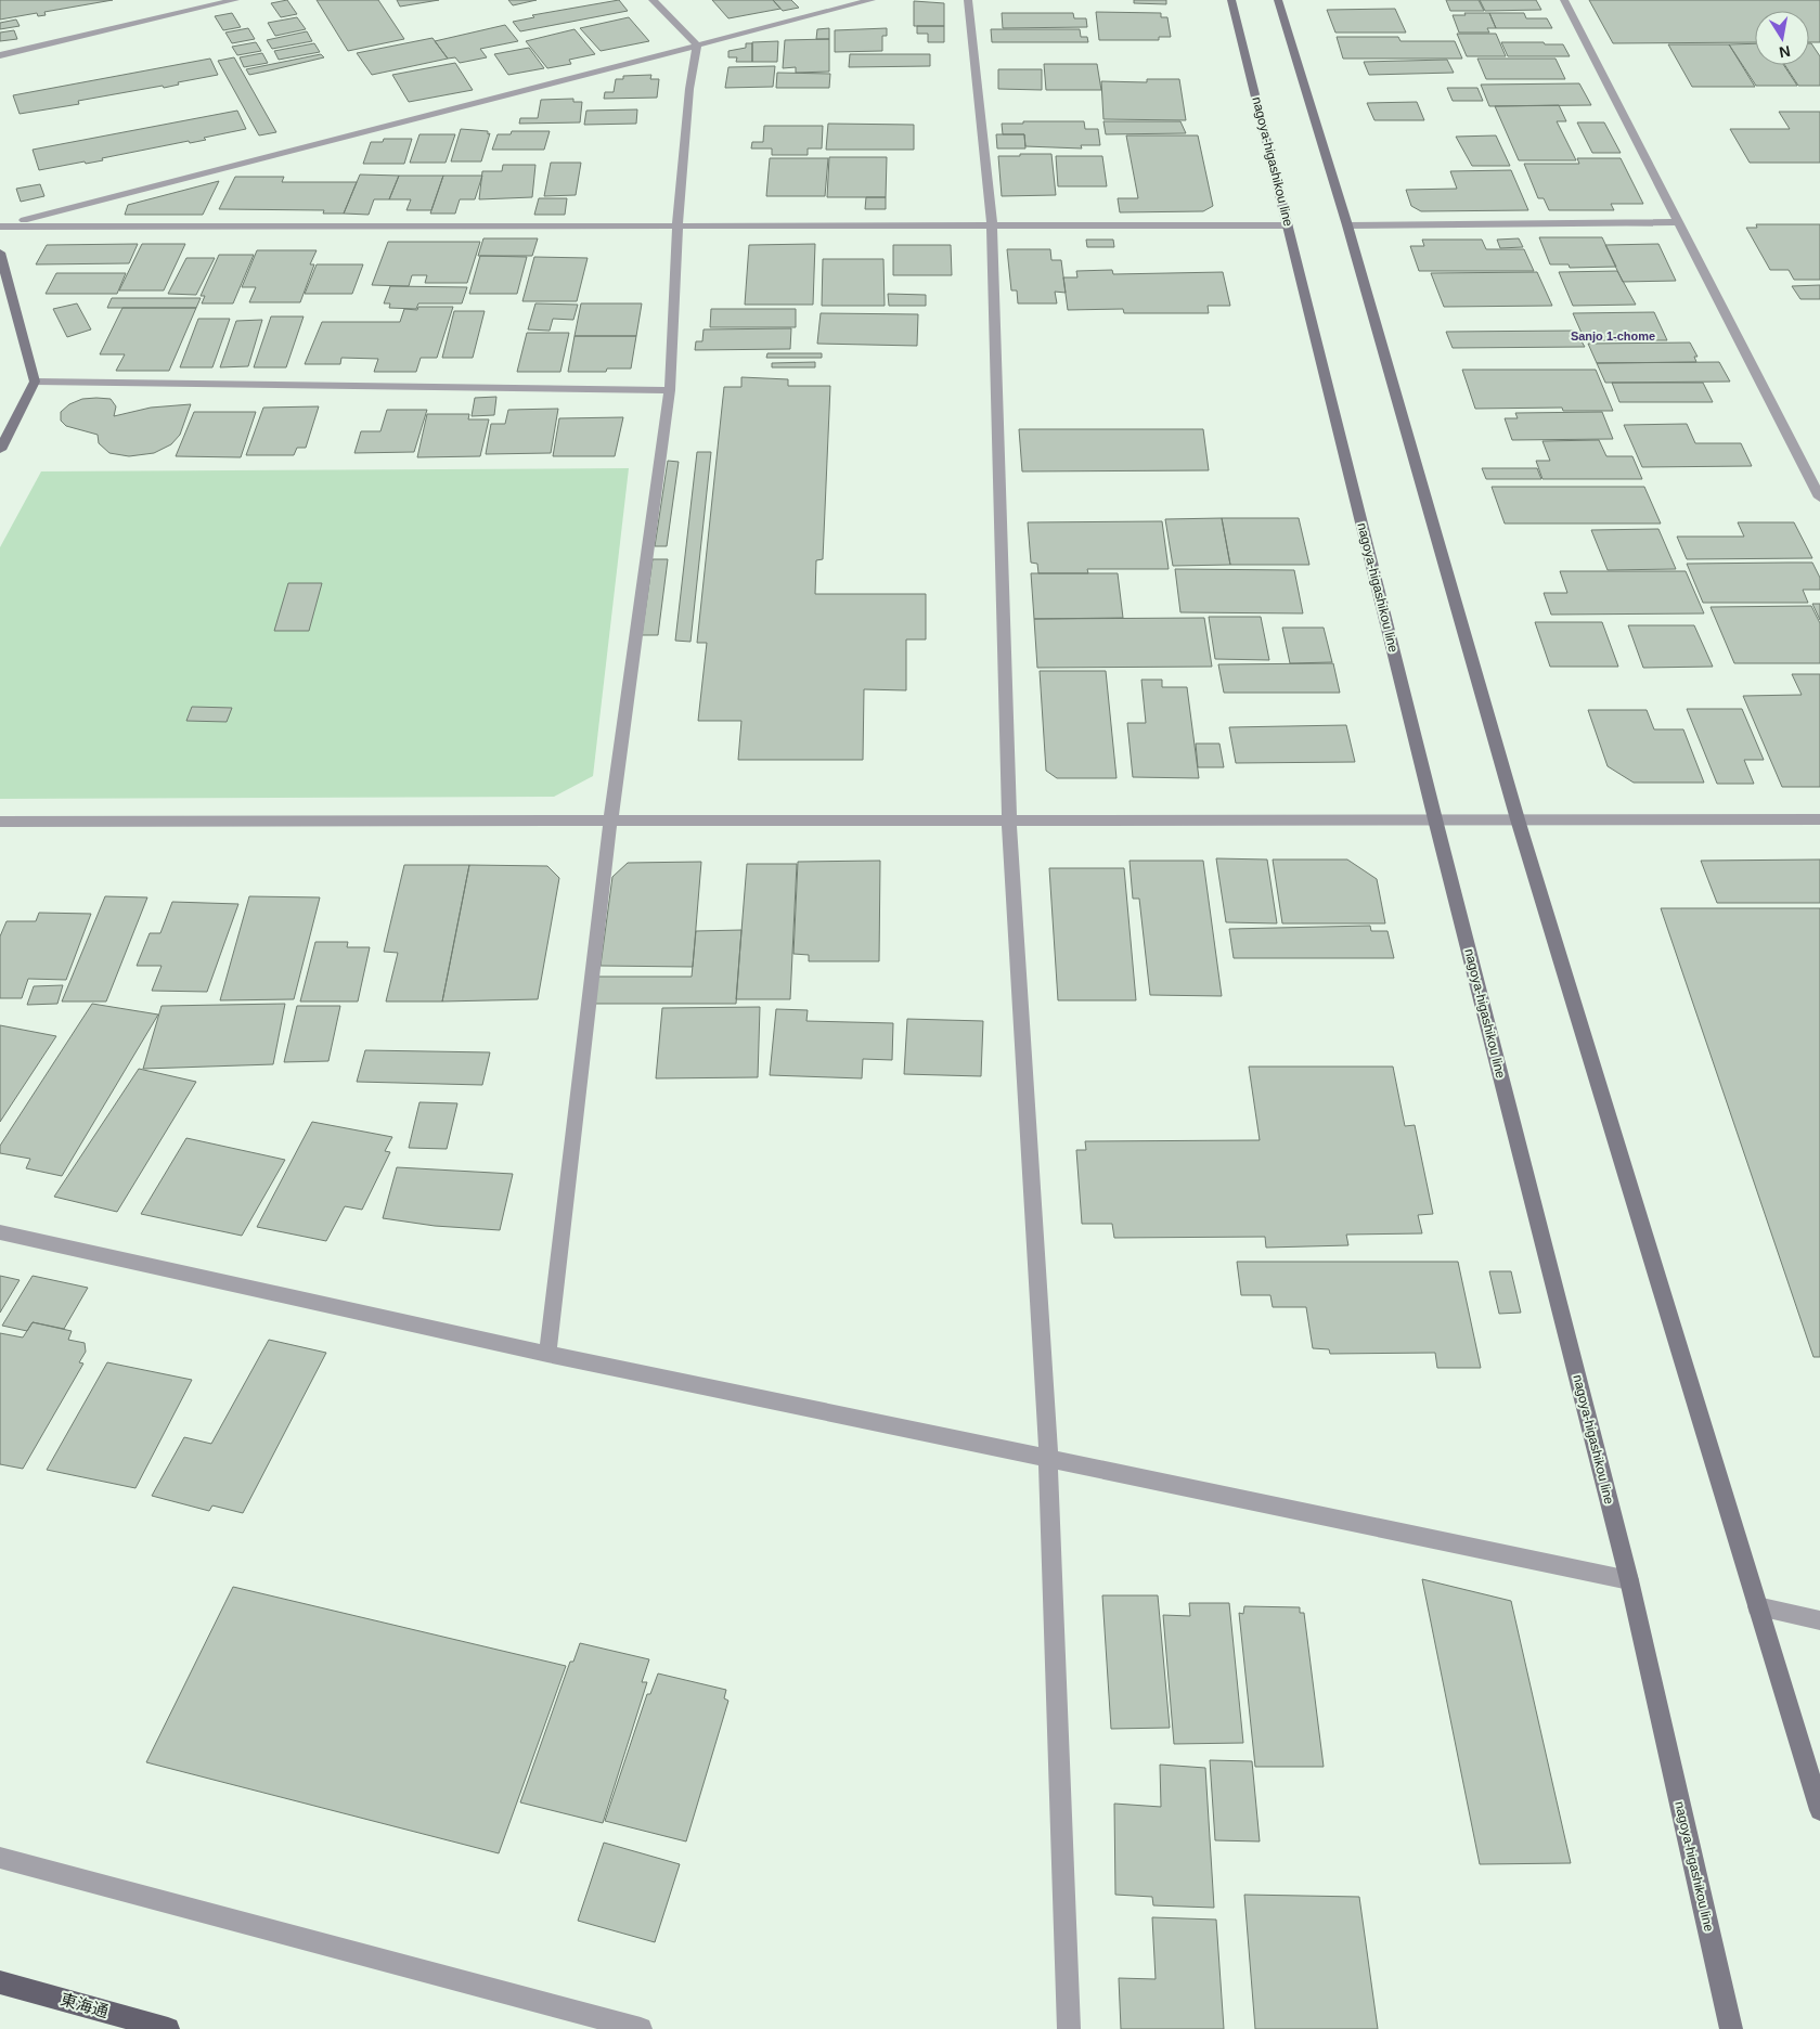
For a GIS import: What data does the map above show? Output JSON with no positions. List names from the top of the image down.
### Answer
{
  "streets": {
    "main road": ["nagoya-higashikou line", "東海通"]
  },
  "districts": ["Sanjo 1-chome"],
  "north": "bottom"
}
